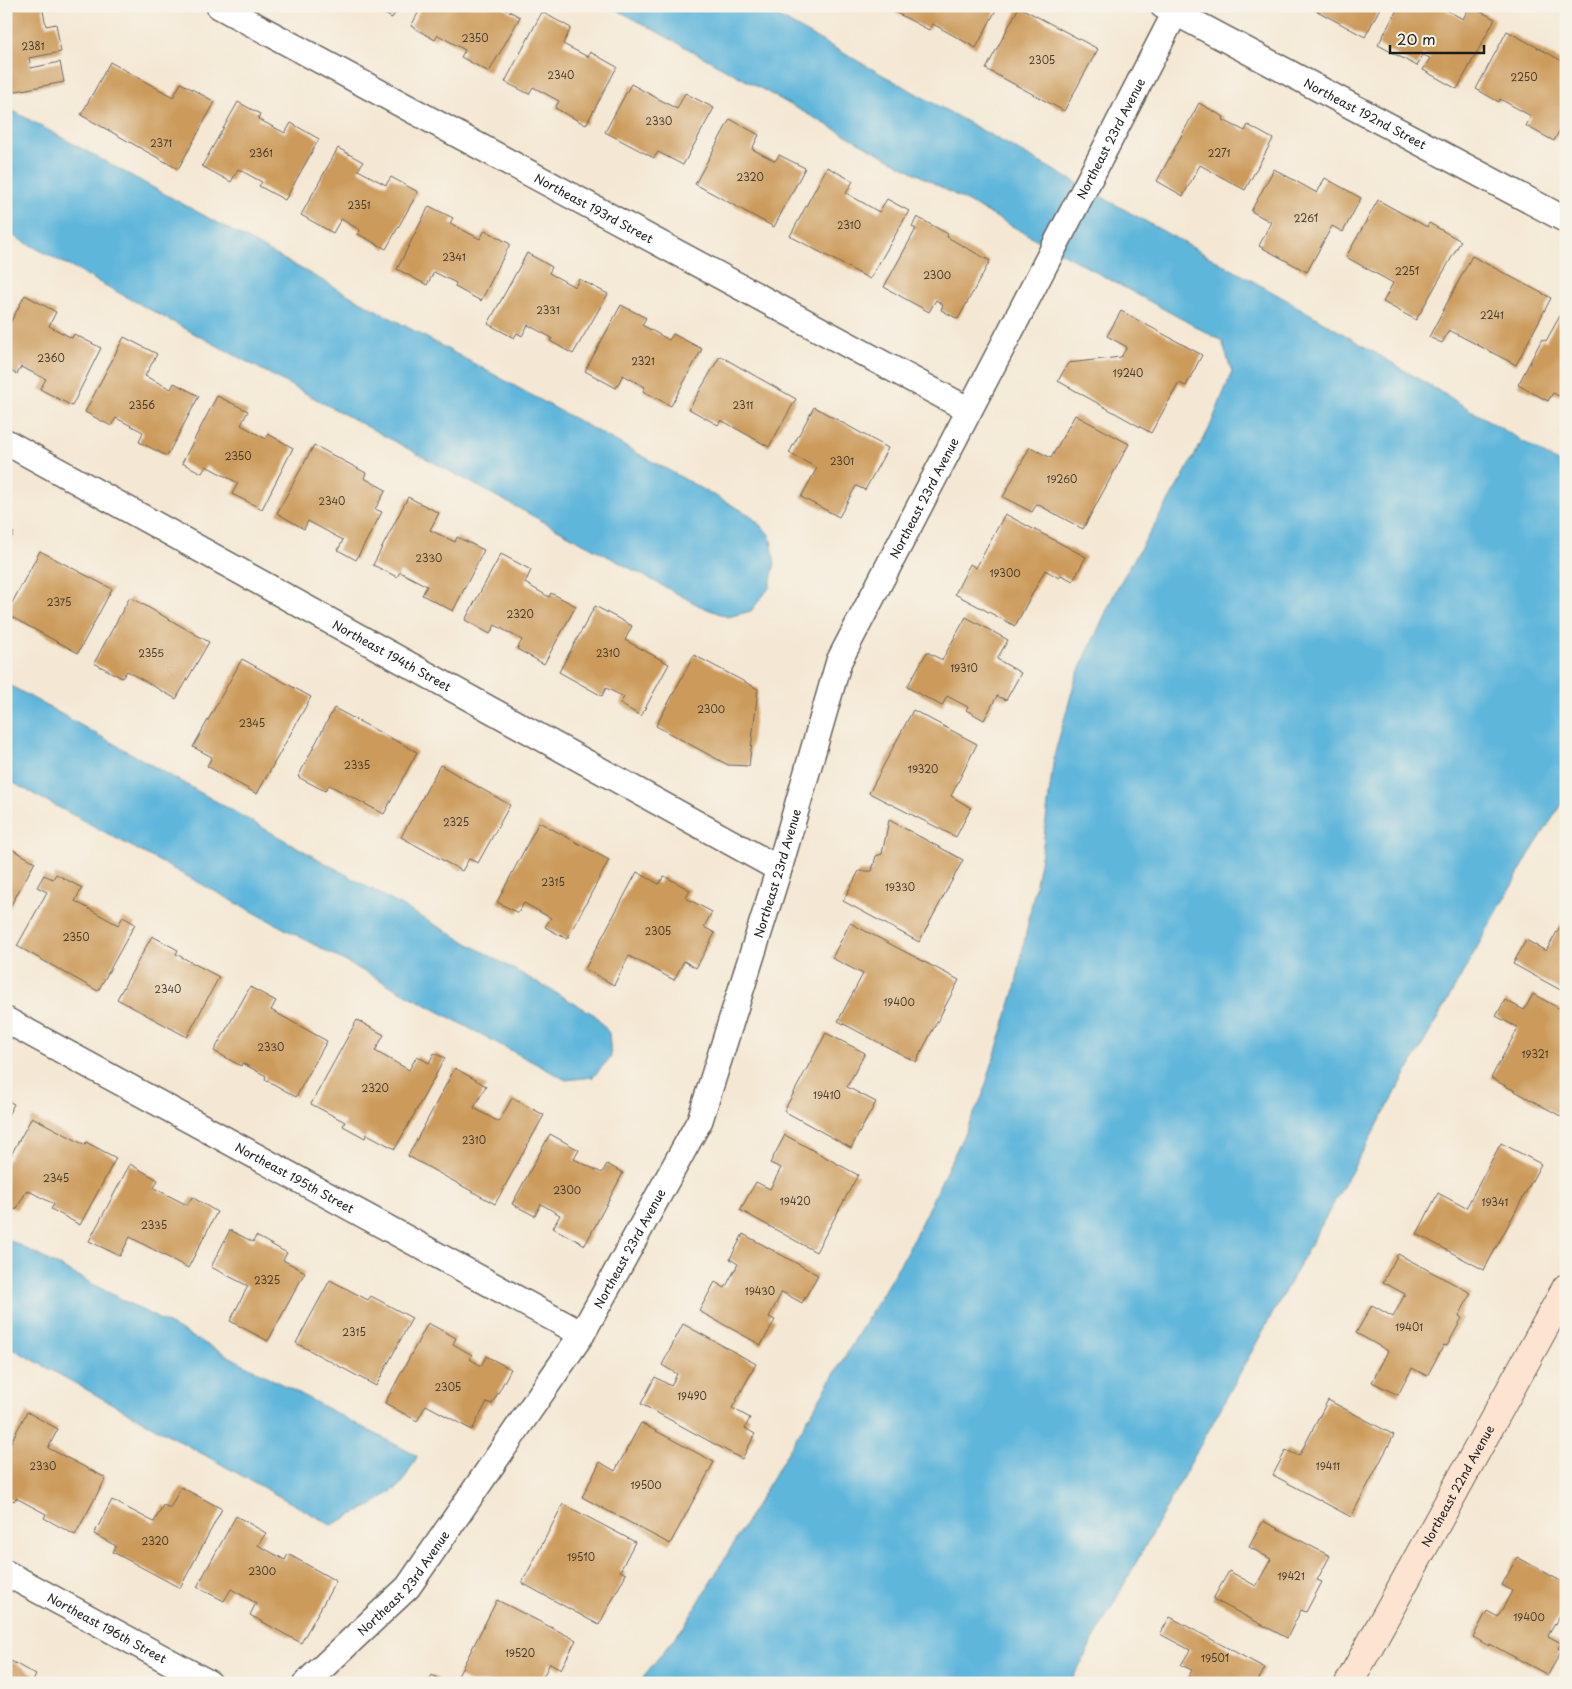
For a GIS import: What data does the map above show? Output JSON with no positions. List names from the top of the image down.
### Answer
{
  "streets": {
    "street": [
      "Northeast 192nd Street",
      "Northeast 23rd Avenue",
      "Northeast 193rd Street",
      "Northeast 194th Street",
      "Northeast 195th Street",
      "Northeast 22nd Avenue",
      "Northeast 196th Street"
    ]
  },
  "crossings": [
    ["Northeast 192nd Street", "Northeast 23rd Avenue"],
    ["Northeast 23rd Avenue", "Northeast 193rd Street"],
    ["Northeast 23rd Avenue", "Northeast 194th Street"],
    ["Northeast 23rd Avenue", "Northeast 195th Street"]
  ],
  "house_numbers": [
    "2350",
    "2381",
    "2305",
    "2340",
    "2250",
    "2330",
    "2371",
    "2361",
    "2271",
    "2320",
    "2351",
    "2261",
    "2310",
    "2341",
    "2251",
    "2300",
    "2331",
    "2241",
    "2360",
    "2321",
    "19240",
    "2356",
    "2311",
    "2350",
    "2301",
    "19260",
    "2340",
    "2330",
    "19300",
    "2375",
    "2320",
    "2355",
    "2310",
    "19310",
    "2300",
    "2345",
    "2335",
    "19320",
    "2325",
    "2315",
    "19330",
    "2305",
    "2350",
    "2340",
    "19400",
    "2330",
    "19321",
    "2320",
    "19410",
    "2310",
    "2345",
    "2300",
    "19420",
    "19341",
    "2335",
    "2325",
    "19430",
    "19401",
    "2315",
    "2305",
    "19490",
    "2330",
    "19411",
    "19500",
    "2320",
    "19510",
    "2300",
    "19421",
    "19400",
    "19520",
    "19501"
  ],
  "scale_bar": "20 m"
}
